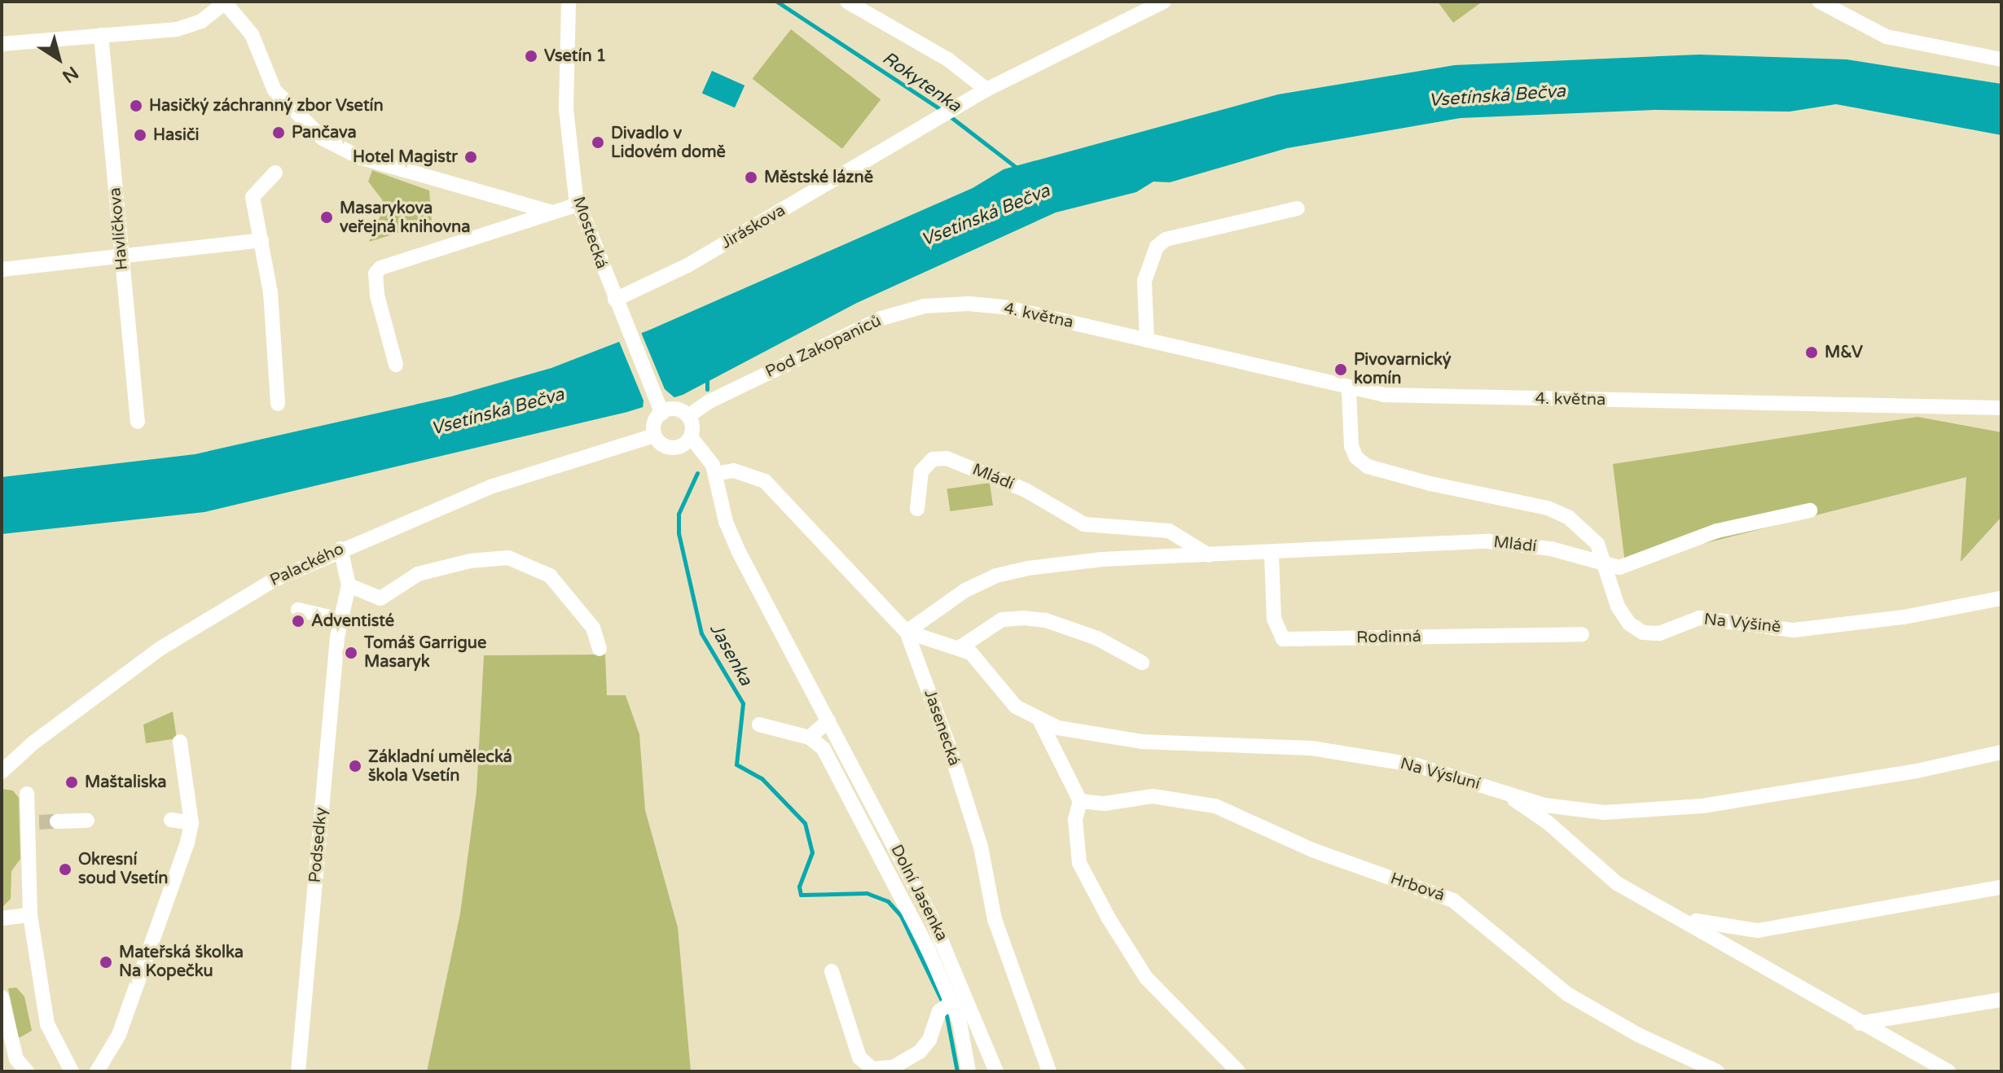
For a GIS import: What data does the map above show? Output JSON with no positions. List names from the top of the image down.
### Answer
{
  "streets": {
    "street": [
      "Jiráskova",
      "Havlíčkova",
      "Mostecká",
      "4. května",
      "Pod Zakopaniců",
      "Mládí",
      "Palackého",
      "Na Výšině",
      "Rodinná",
      "Jasenecká",
      "Na Výsluní",
      "Podsedky",
      "Hrbová",
      "Dolní Jasenka"
    ]
  },
  "crossings": [
    ["Jiráskova", "Mostecká"],
    ["Mostecká", "Pod Zakopaniců"],
    ["Mostecká", "Palackého"],
    ["Mostecká", "Dolní Jasenka"],
    ["4. května", "Pod Zakopaniců"],
    ["4. května", "Na Výšině"],
    ["Pod Zakopaniců", "Palackého"],
    ["Pod Zakopaniců", "Dolní Jasenka"],
    ["Mládí", "Na Výšině"],
    ["Mládí", "Rodinná"],
    ["Mládí", "Jasenecká"],
    ["Mládí", "Na Výsluní"],
    ["Palackého", "Podsedky"],
    ["Palackého", "Dolní Jasenka"],
    ["Jasenecká", "Na Výsluní"],
    ["Jasenecká", "Dolní Jasenka"]
  ],
  "water": ["Rokytenka", "Vsetínská Bečva", "Jasenka"],
  "places": [
    "Vsetín 1",
    "Hasičký záchranný zbor Vsetín",
    "Pančava",
    "Hasiči",
    "Divadlo v Lidovém domě",
    "Hotel Magistr",
    "Městské lázně",
    "Masarykova veřejná knihovna",
    "M&V",
    "Pivovarnický komín",
    "Adventisté",
    "Tomáš Garrigue Masaryk",
    "Základní umělecká škola Vsetín",
    "Maštaliska",
    "Okresní soud Vsetín",
    "Mateřská školka Na Kopečku"
  ],
  "north": "bottom right"
}
